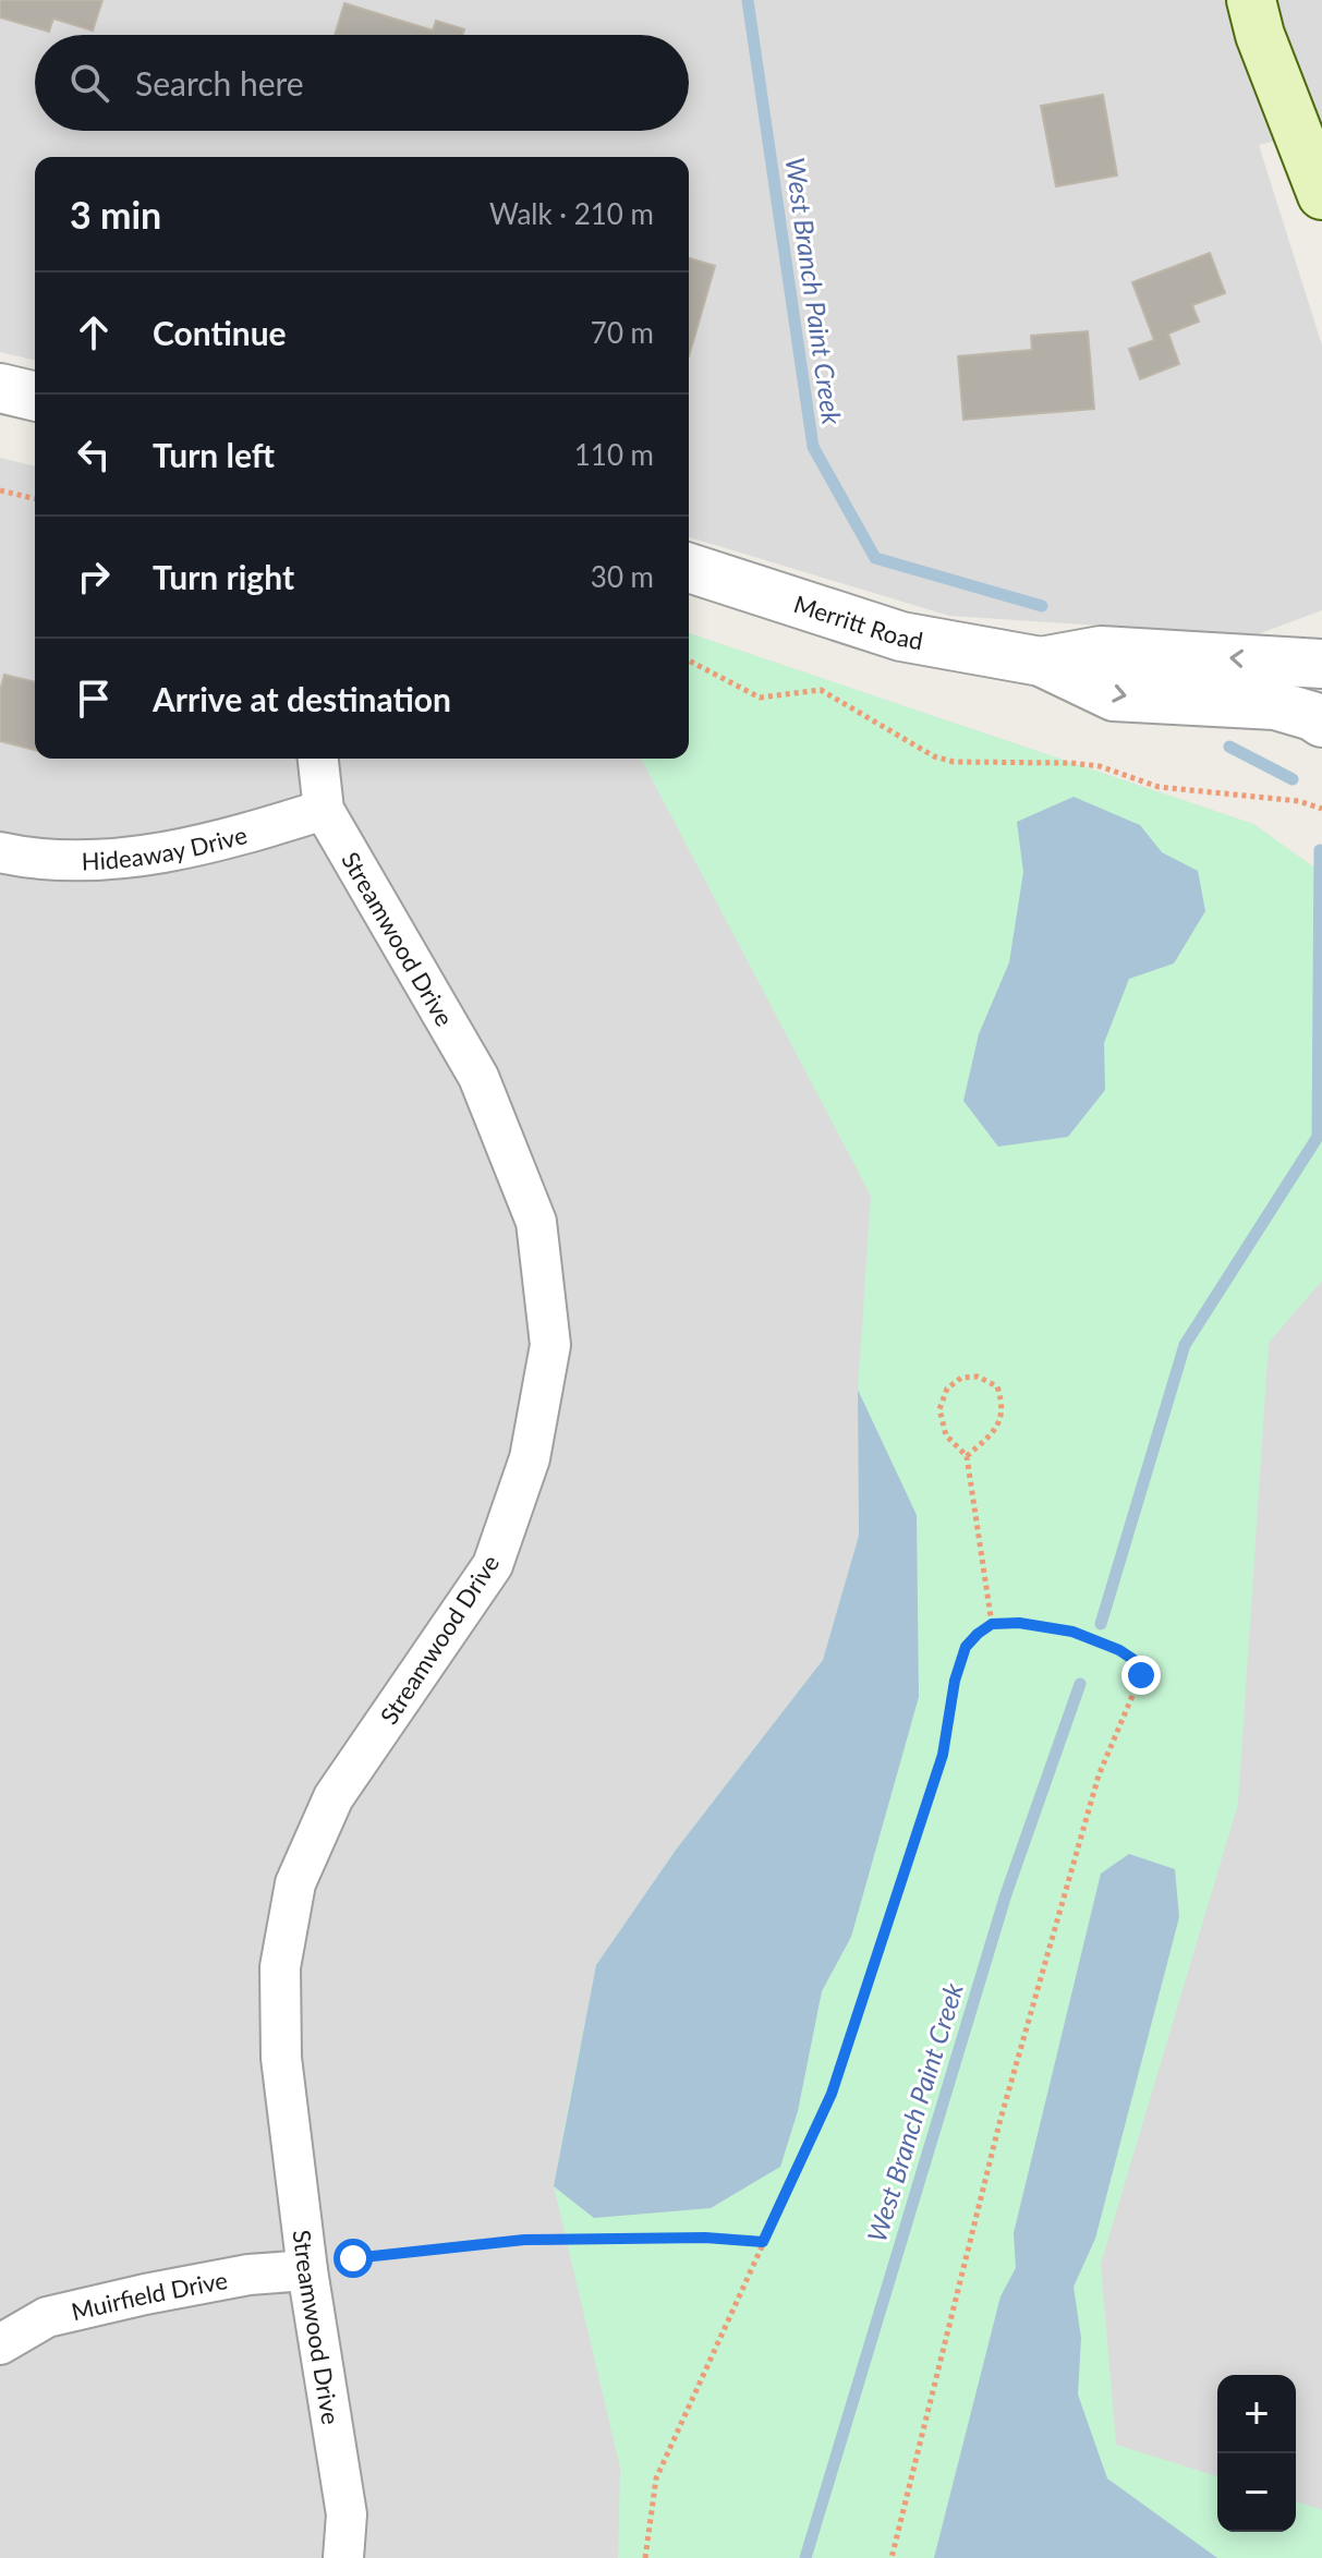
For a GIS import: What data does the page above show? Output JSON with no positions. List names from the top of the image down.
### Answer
{
  "streets": {
    "street": [
      "Merritt Road",
      "Hideaway Drive",
      "Streamwood Drive",
      "Muirfield Drive"
    ]
  },
  "crossings": [
    ["Hideaway Drive", "Streamwood Drive"],
    ["Streamwood Drive", "Muirfield Drive"]
  ],
  "water": ["West Branch Paint Creek"],
  "page": {
    "search": "Search here",
    "heading": ["3 min", "Walk · 210 m"],
    "list": [
      ["Continue", "70 m"],
      ["Turn left", "110 m"],
      ["Turn right", "30 m"],
      "Arrive at destination"
    ],
    "map_buttons": ["+", "−"]
  }
}
